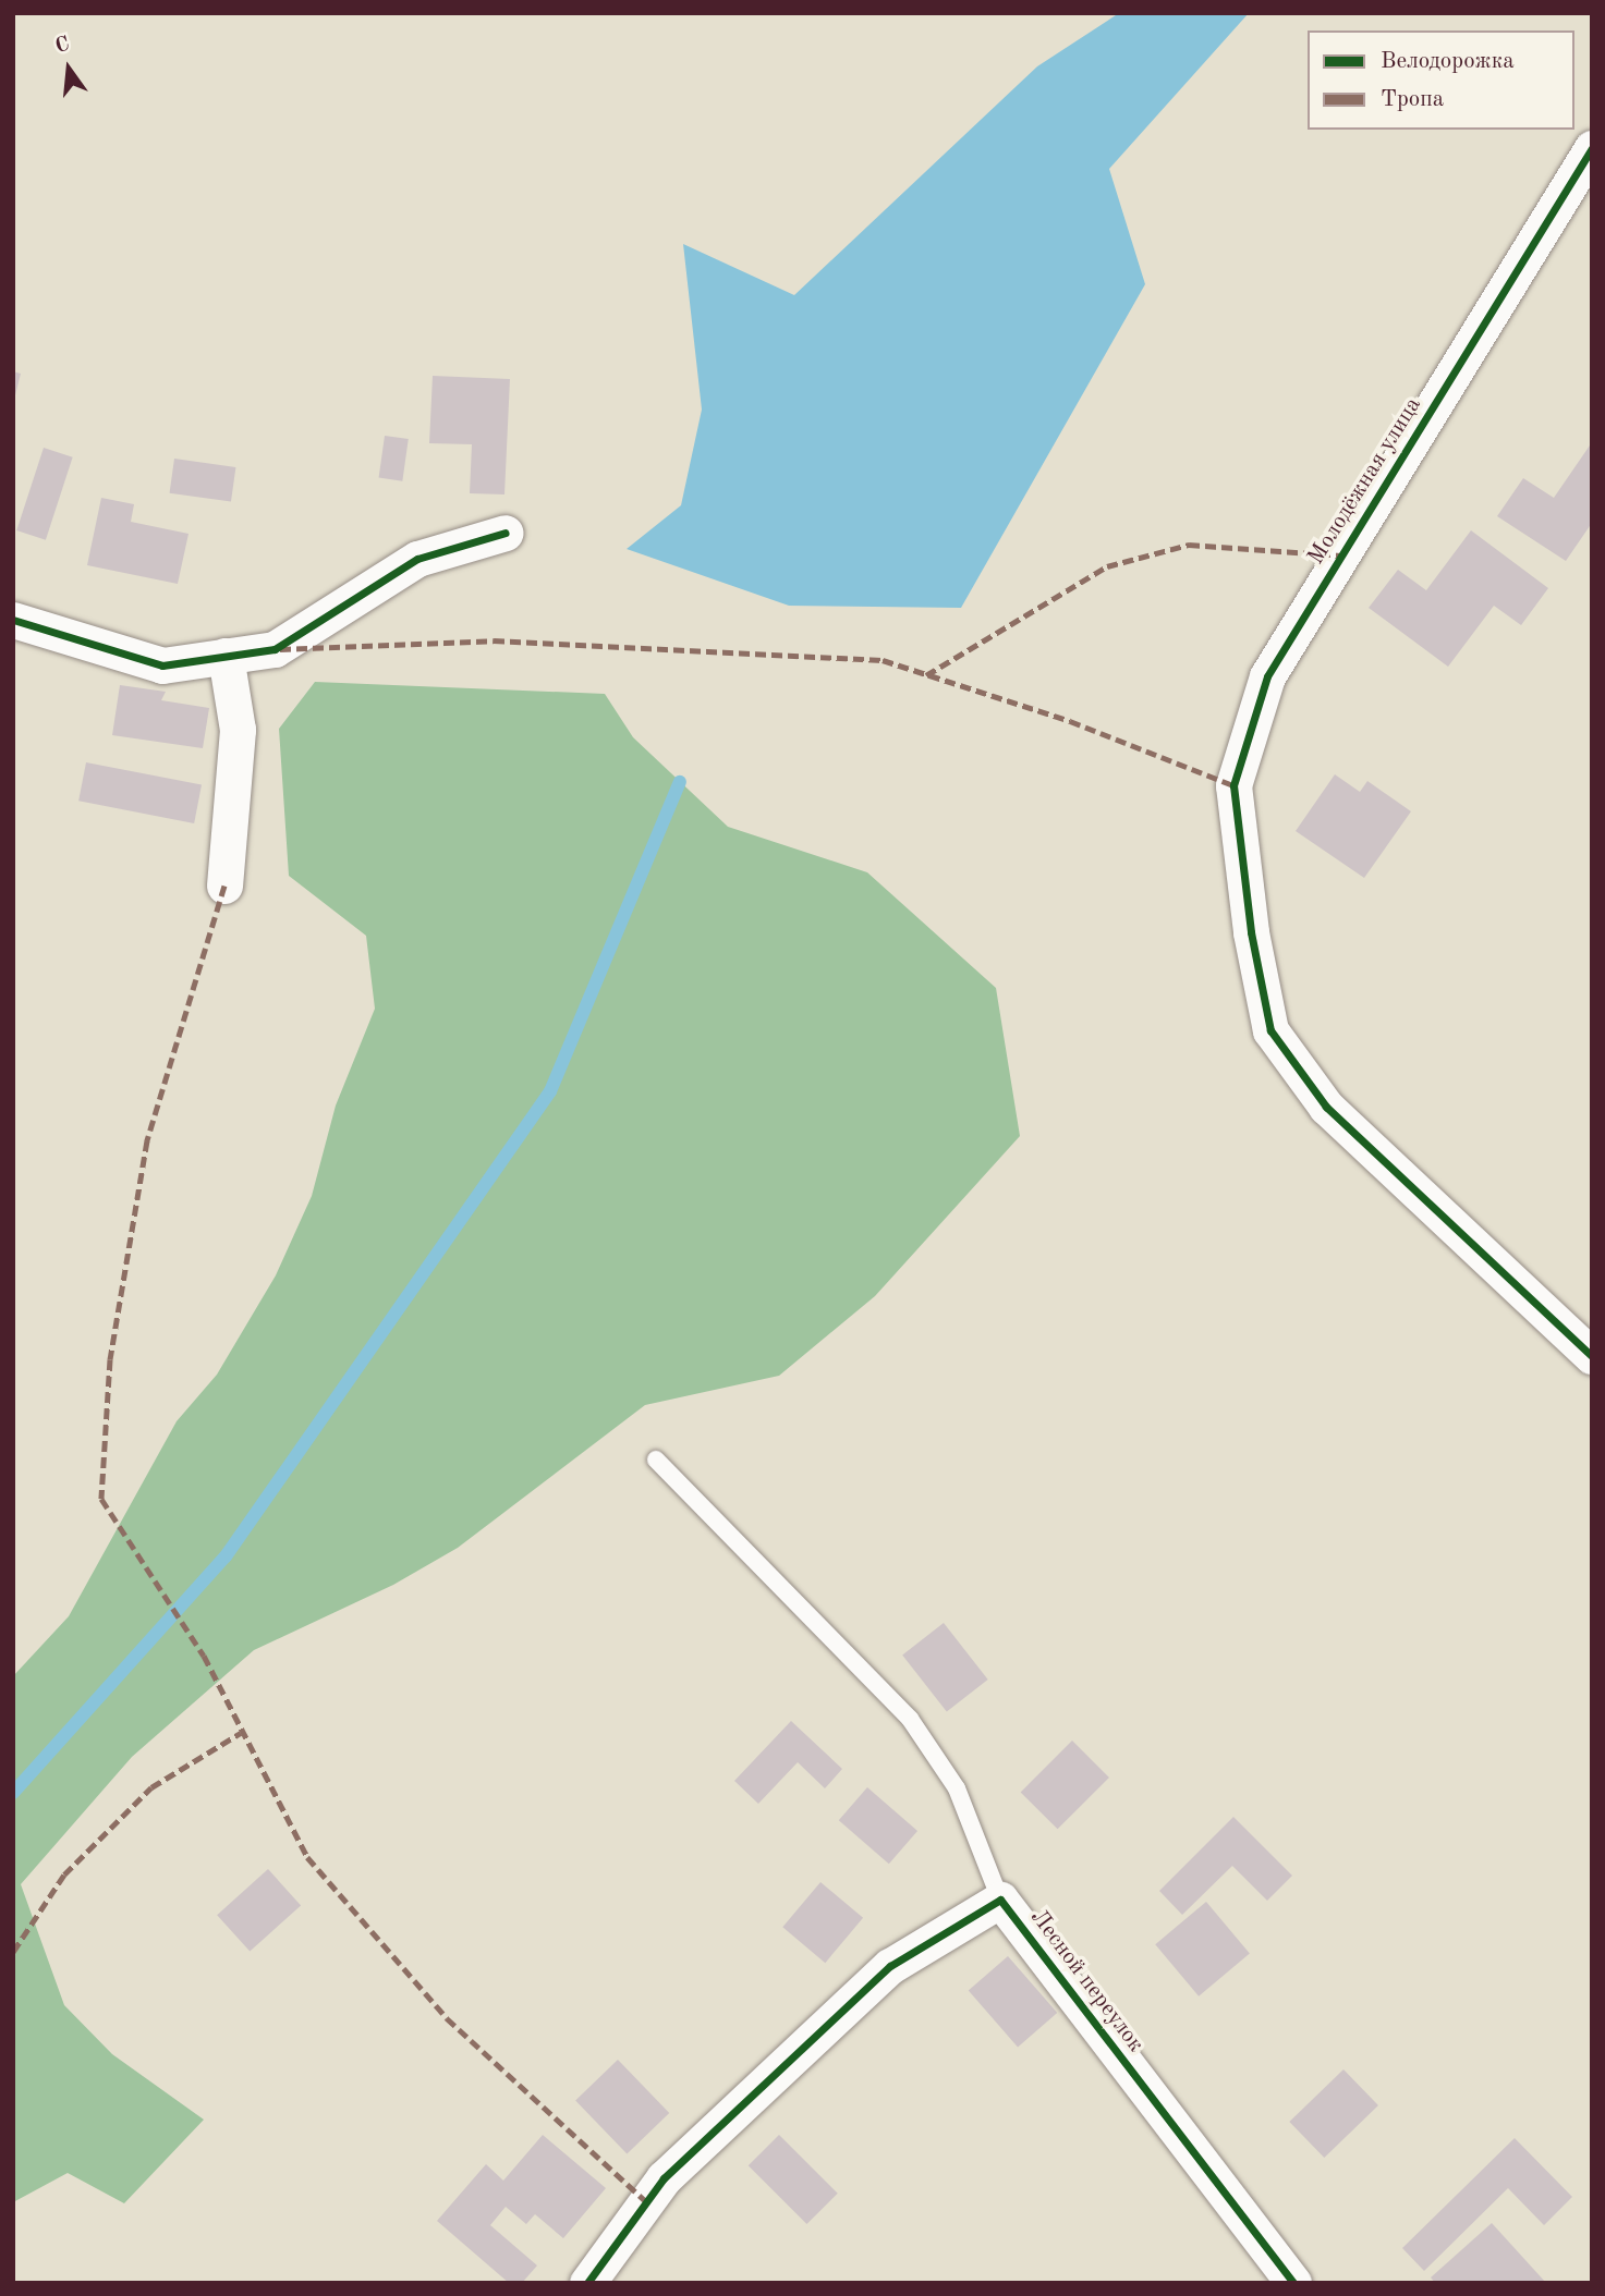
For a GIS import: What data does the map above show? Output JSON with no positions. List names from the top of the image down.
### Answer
{
  "streets": {
    "street": ["Молодёжная улица", "Лесной переулок"]
  },
  "legend": ["Велодорожка", "Тропа"],
  "north": "top"
}
